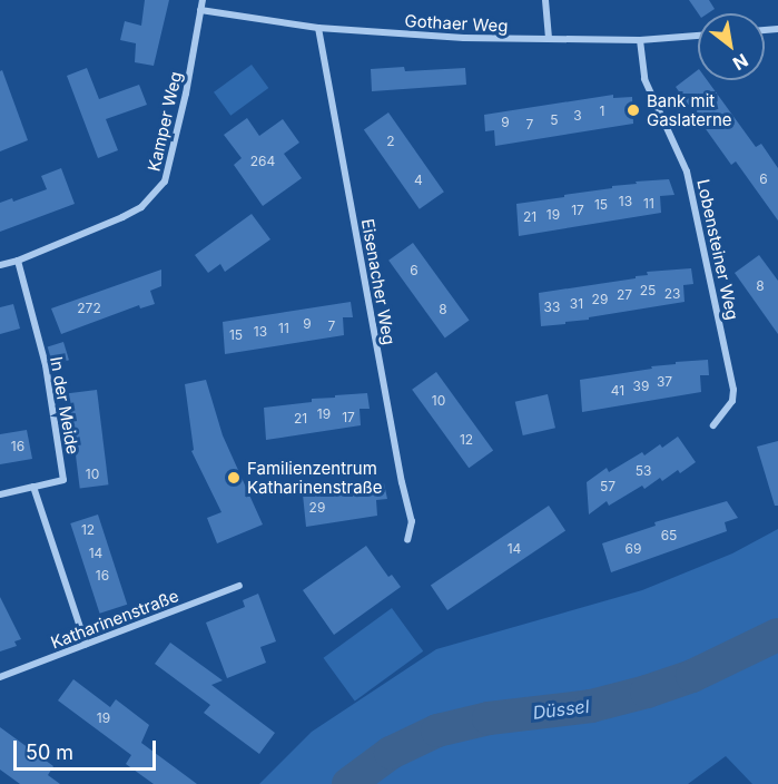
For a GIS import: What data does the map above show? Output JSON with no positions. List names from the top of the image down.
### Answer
{
  "streets": {
    "street": [
      "Gothaer Weg",
      "Kamper Weg",
      "Lobensteiner Weg",
      "Eisenacher Weg",
      "In der Meide",
      "Katharinenstraße"
    ]
  },
  "crossings": [
    ["Gothaer Weg", "Kamper Weg"],
    ["Gothaer Weg", "Lobensteiner Weg"],
    ["Gothaer Weg", "Eisenacher Weg"],
    ["Kamper Weg", "In der Meide"]
  ],
  "water": ["Düssel"],
  "places": ["Bank mit Gaslaterne", "Familienzentrum Katharinenstraße"],
  "house_numbers": [
    "1",
    "3",
    "5",
    "9",
    "7",
    "2",
    "264",
    "6",
    "4",
    "13",
    "11",
    "15",
    "17",
    "19",
    "21",
    "6",
    "8",
    "25",
    "23",
    "27",
    "29",
    "31",
    "33",
    "272",
    "8",
    "9",
    "7",
    "11",
    "13",
    "15",
    "37",
    "39",
    "41",
    "10",
    "19",
    "17",
    "21",
    "12",
    "16",
    "53",
    "10",
    "57",
    "29",
    "12",
    "65",
    "14",
    "69",
    "14",
    "16",
    "19"
  ],
  "scale_bar": "50 m",
  "north": "bottom right"
}
